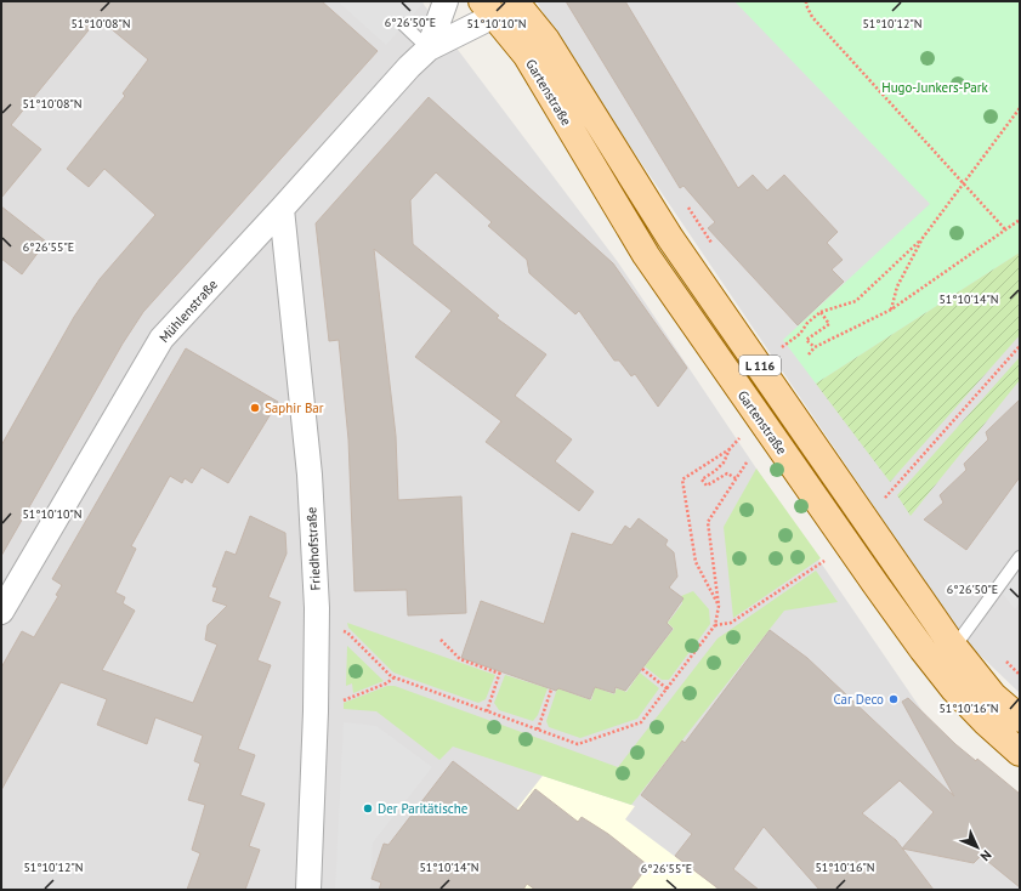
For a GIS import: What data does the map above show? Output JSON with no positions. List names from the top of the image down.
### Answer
{
  "streets": {
    "main road": ["Gartenstraße", "L 116"],
    "street": ["Mühlenstraße", "Friedhofstraße"]
  },
  "crossings": [
    ["Gartenstraße", "Mühlenstraße"],
    ["Mühlenstraße", "Friedhofstraße"]
  ],
  "parks": ["Hugo-Junkers-Park"],
  "places": ["Saphir Bar", "Car Deco", "Der Paritätische"],
  "north": "bottom right",
  "coordinates": [
    "6°26'50\"E",
    "51°10'08\"N",
    "51°10'10\"N",
    "51°10'12\"N",
    "6°26'55\"E",
    "51°10'14\"N",
    "51°10'16\"N"
  ]
}
